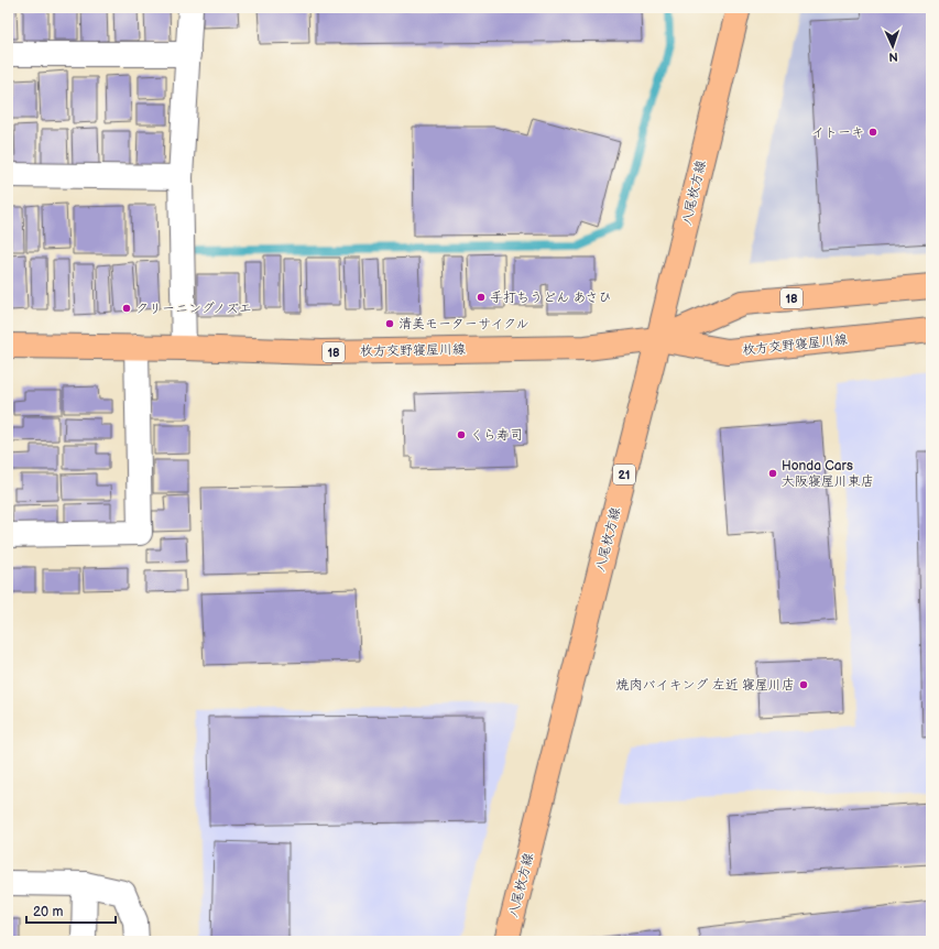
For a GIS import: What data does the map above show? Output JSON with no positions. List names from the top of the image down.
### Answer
{
  "streets": {
    "main road": [
      "八尾枚方線",
      "18",
      "枚方交野寝屋川線",
      "21"
    ]
  },
  "crossings": [
    ["八尾枚方線", "枚方交野寝屋川線"]
  ],
  "places": [
    "イトーキ",
    "手打ちうどん あさひ",
    "クリーニングノズエ",
    "清美モーターサイクル",
    "くら寿司",
    "Honda Cars 大阪寝屋川東店",
    "焼肉バイキング 左近 寝屋川店"
  ],
  "scale_bar": "20 m",
  "north": "bottom"
}
